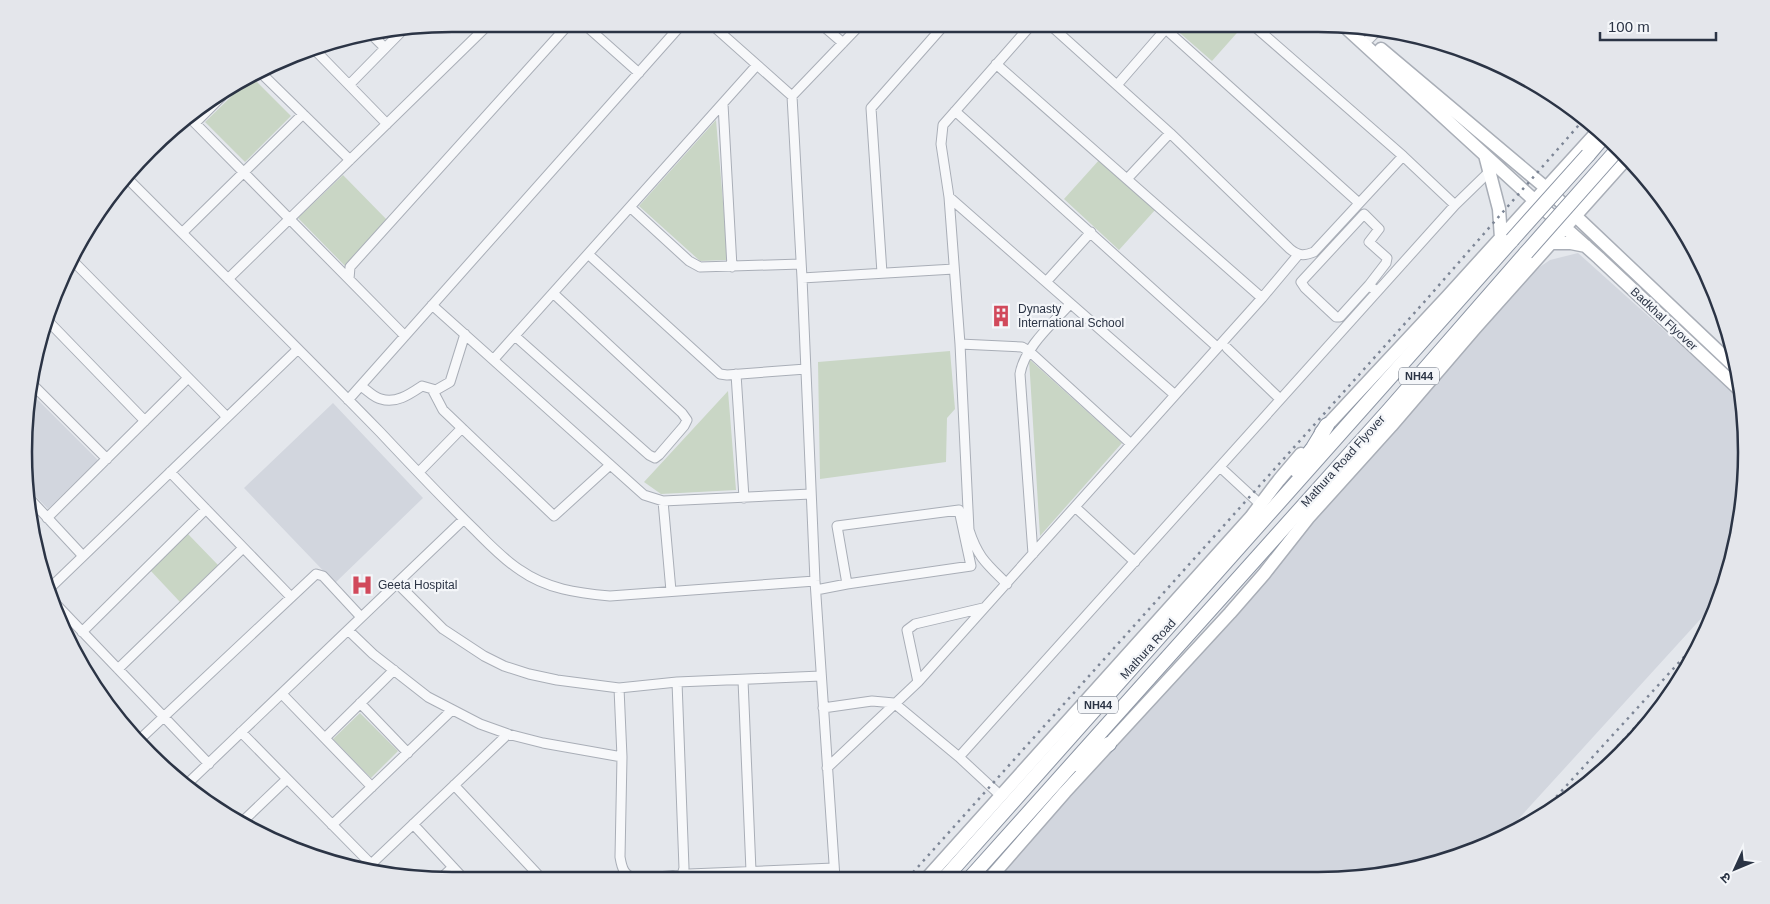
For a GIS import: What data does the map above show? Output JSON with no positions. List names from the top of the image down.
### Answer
{
  "streets": {
    "highway": ["NH44", "Mathura Road Flyover", "Mathura Road"],
    "main road": ["Badkhal Flyover"]
  },
  "crossings": [
    ["NH44", "Mathura Road Flyover"],
    ["Mathura Road Flyover", "Mathura Road"]
  ],
  "places": {
    "building": ["Dynasty International School"],
    "hospital": ["Geeta Hospital"]
  },
  "scale_bar": "100 m",
  "north": "bottom left"
}
